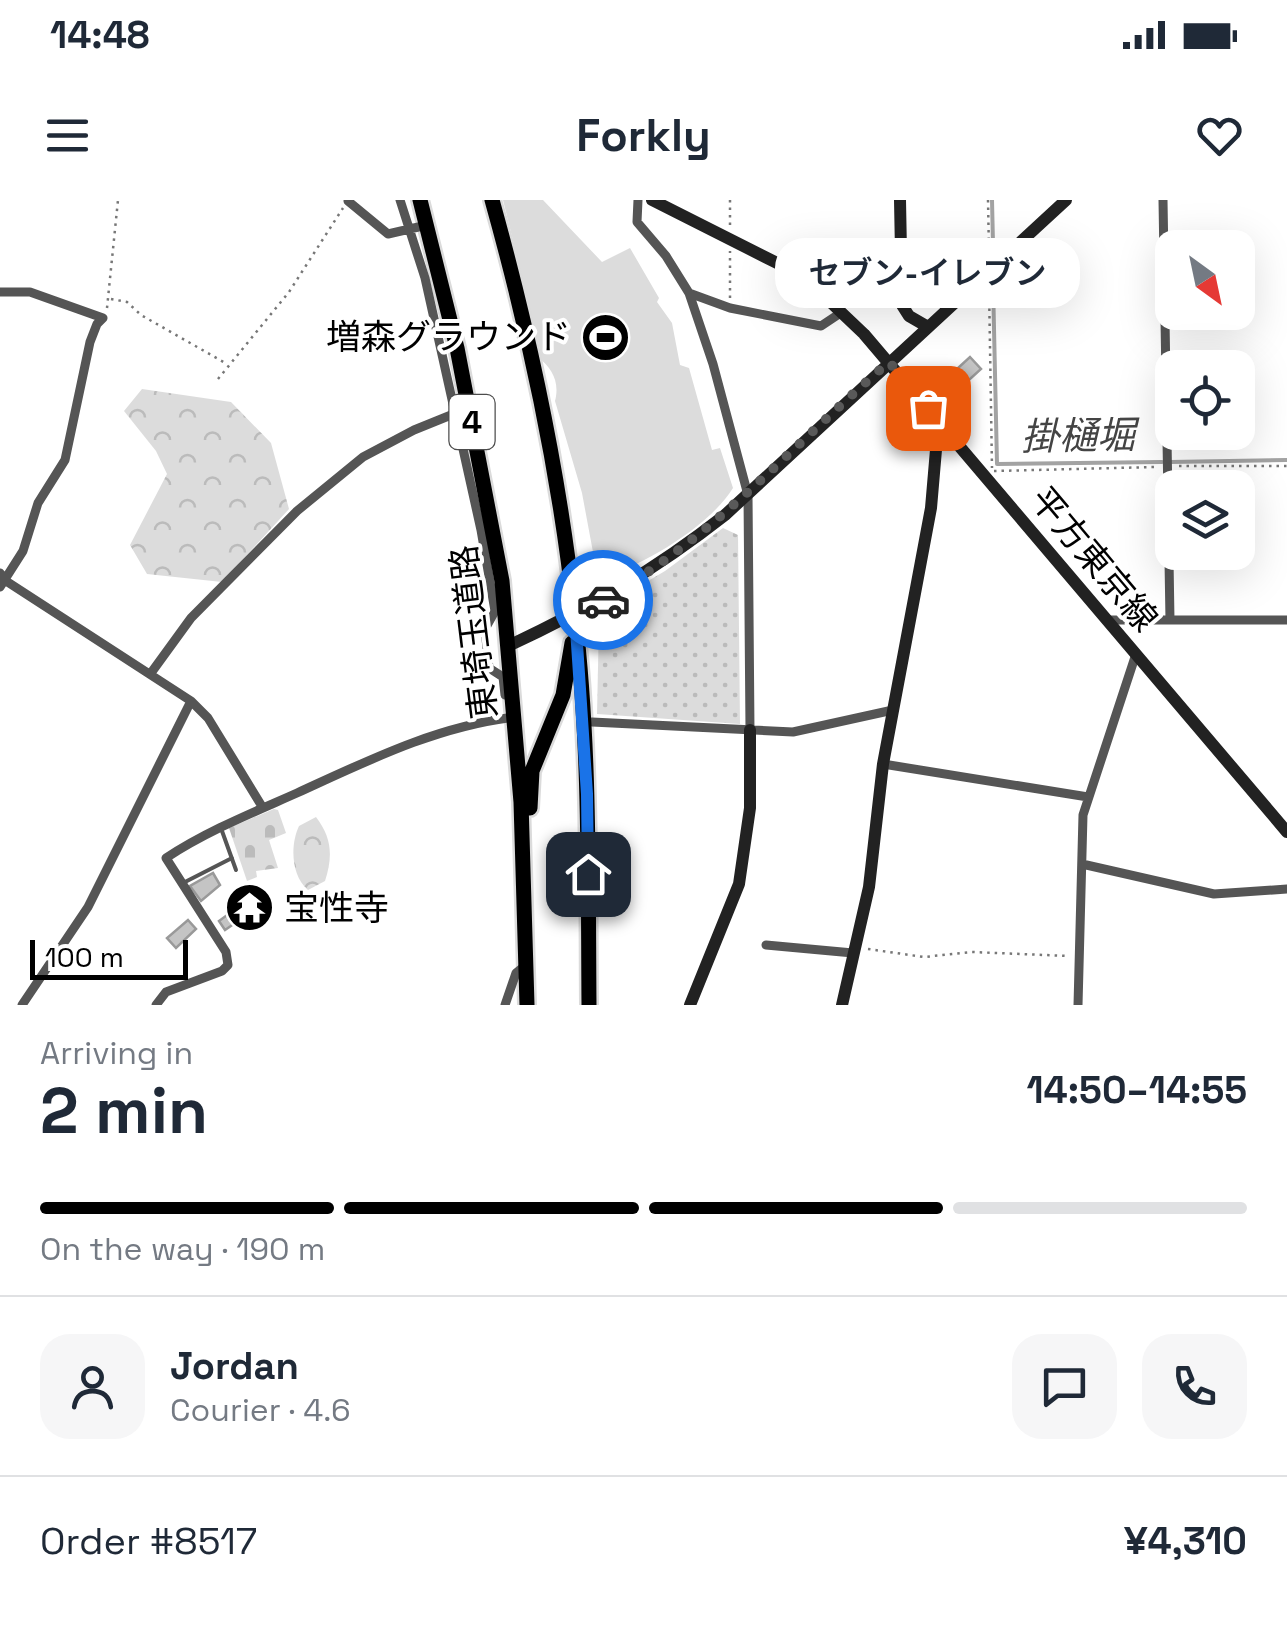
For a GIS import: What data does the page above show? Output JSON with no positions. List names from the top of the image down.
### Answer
{
  "streets": {
    "highway": ["4", "東埼玉道路"],
    "street": ["平方東京線"]
  },
  "water": ["掛樋堀"],
  "places": {
    "sports": ["増森グラウンド"],
    "other": ["セブン-イレブン"],
    "temple": ["宝性寺"]
  },
  "scale_bar": "100 m",
  "north": "bottom right",
  "page": {
    "status": "14:48",
    "header": "Forkly",
    "bubble": "セブン-イレブン",
    "scale": "100 m",
    "heading": ["2 min", "Arriving in", "14:50–14:55"],
    "panel": [
      "Jordan",
      "Courier · 4.6",
      "Order #8517",
      "¥4,310"
    ],
    "bar": "On the way · 190 m"
  }
}
